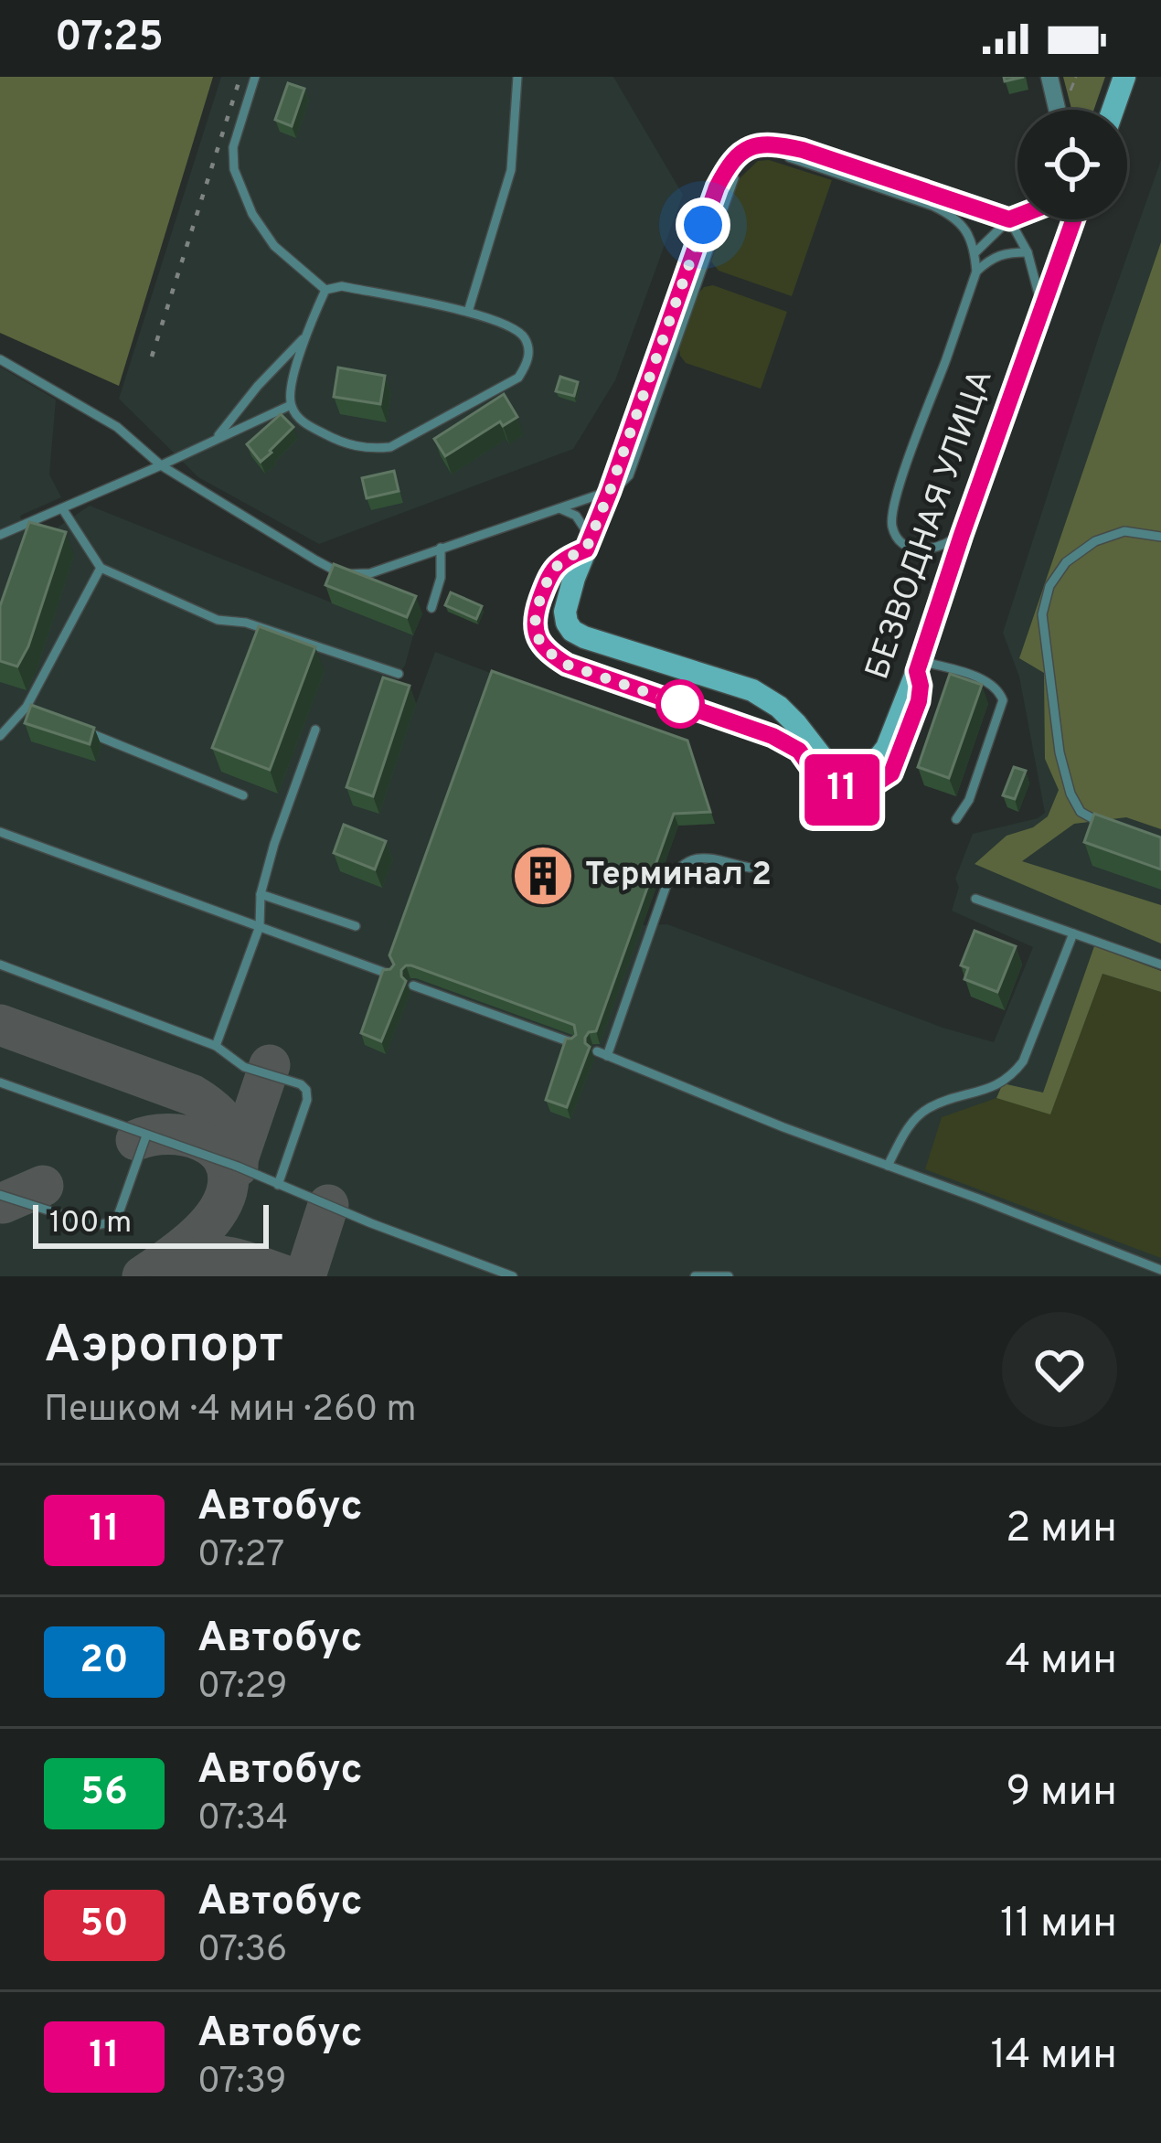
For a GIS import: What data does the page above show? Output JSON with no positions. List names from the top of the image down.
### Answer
{
  "streets": {
    "main road": ["БЕЗВОДНАЯ УЛИЦА"]
  },
  "places": {
    "building": ["Терминал 2"]
  },
  "lines": ["bus line 11"],
  "scale_bar": "100 m",
  "page": {
    "status": "07:25",
    "on_map": "11",
    "scale": "100 m",
    "heading": ["Аэропорт", "Пешком · 4 мин · 260 m"],
    "list": [
      {
        "mark": "11",
        "name": "Автобус",
        "note": "07:27",
        "value": "2 мин"
      },
      {
        "mark": "20",
        "name": "Автобус",
        "note": "07:29",
        "value": "4 мин"
      },
      {
        "mark": "56",
        "name": "Автобус",
        "note": "07:34",
        "value": "9 мин"
      },
      {
        "mark": "50",
        "name": "Автобус",
        "note": "07:36",
        "value": "11 мин"
      },
      {
        "mark": "11",
        "name": "Автобус",
        "note": "07:39",
        "value": "14 мин"
      }
    ]
  }
}
